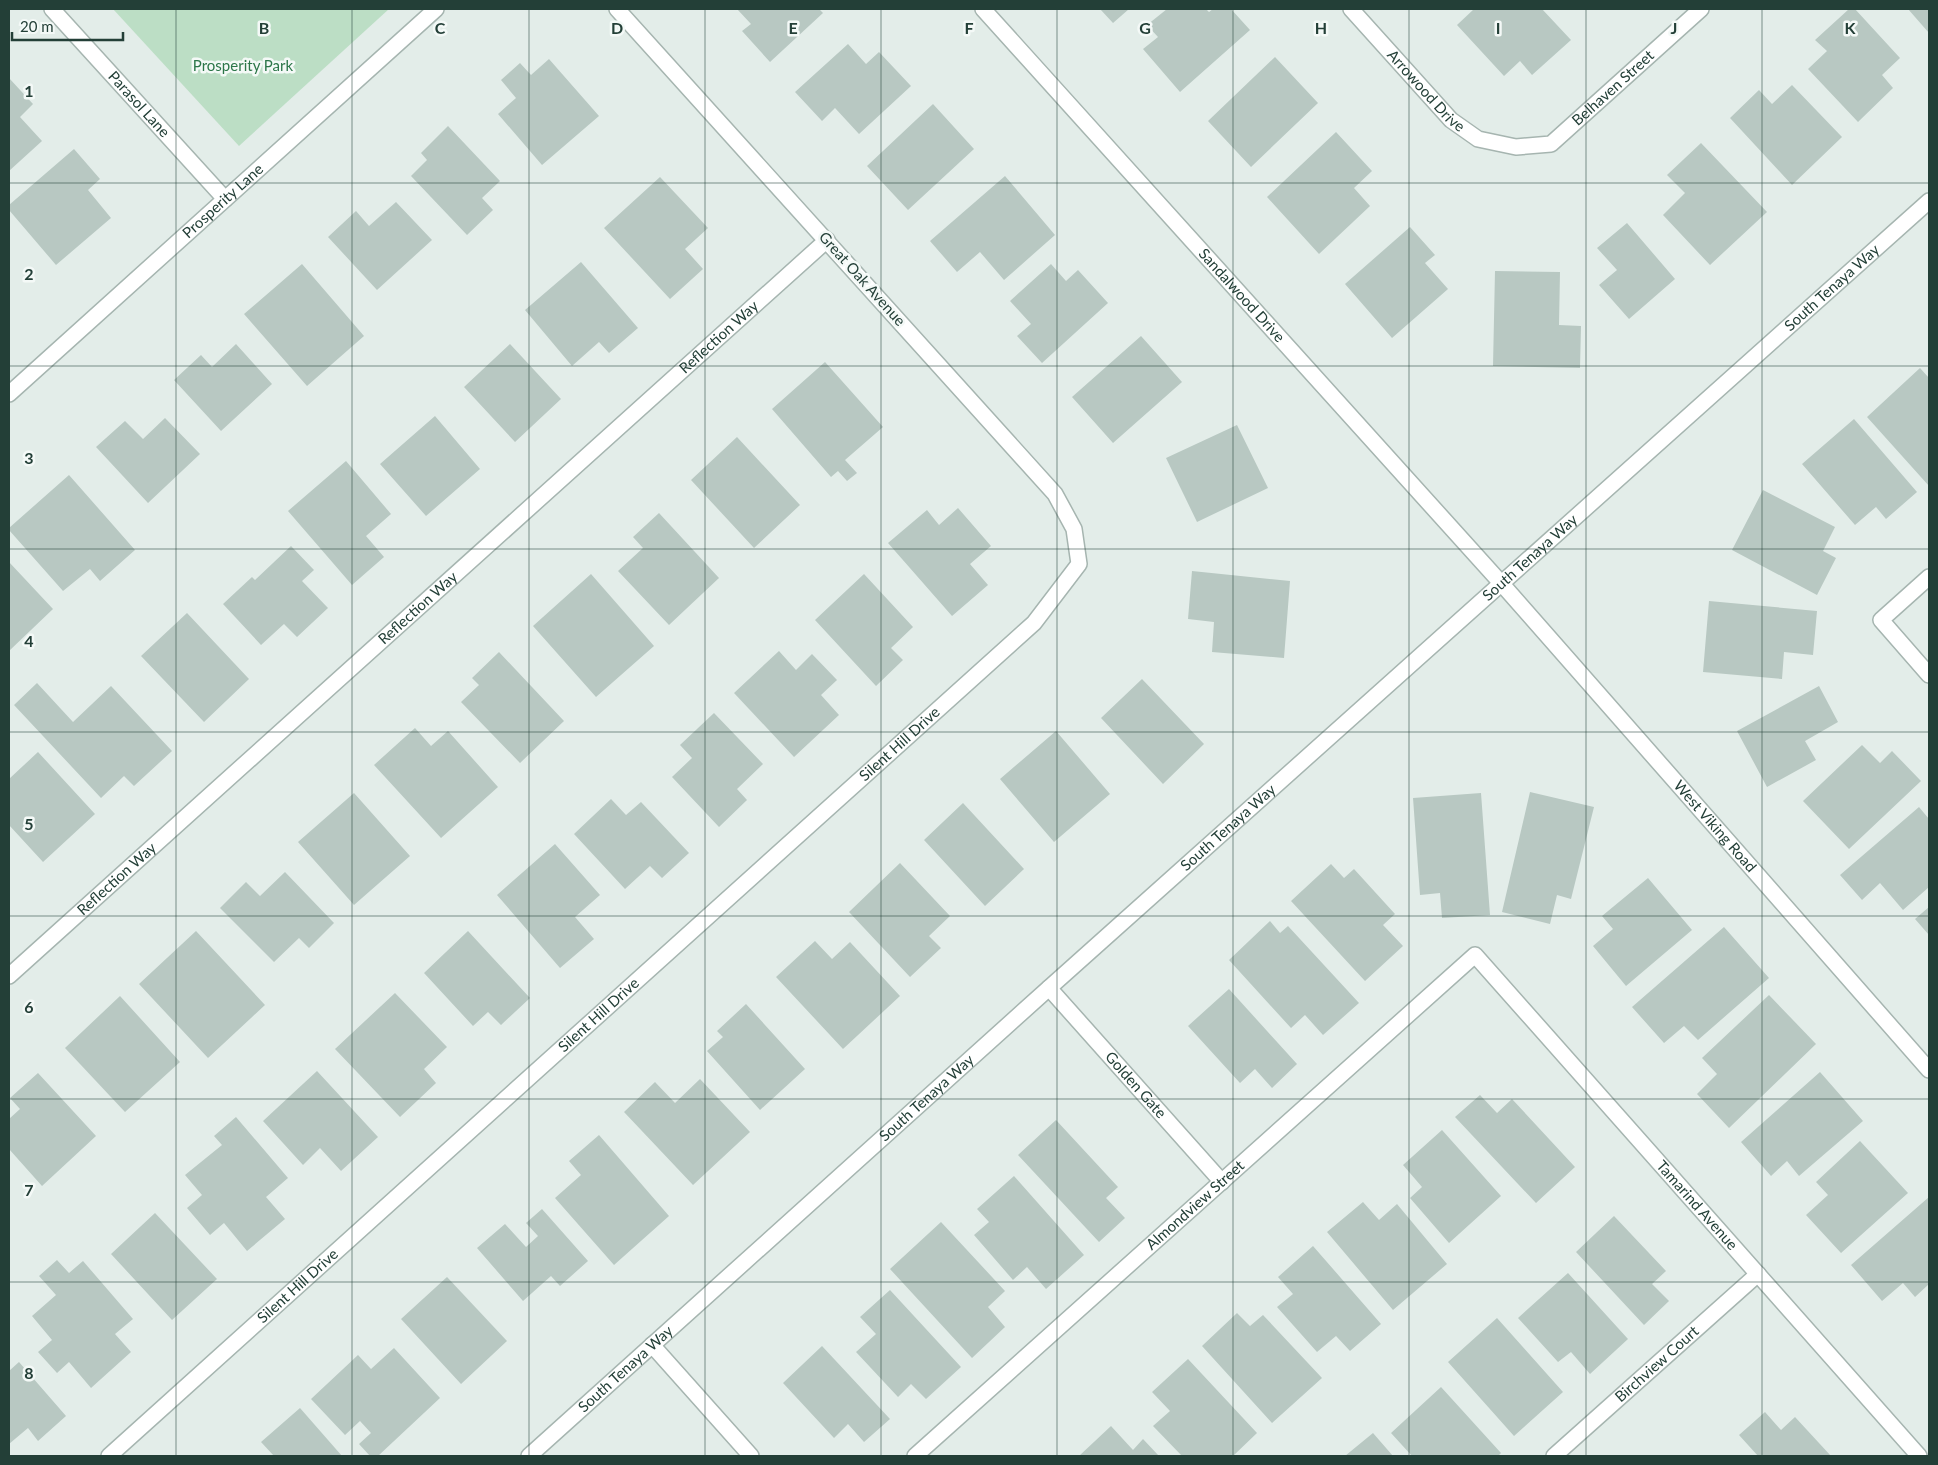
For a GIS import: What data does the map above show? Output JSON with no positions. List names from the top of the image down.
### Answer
{
  "streets": {
    "street": [
      "Belhaven Street",
      "Arrowood Drive",
      "Parasol Lane",
      "Prosperity Lane",
      "Great Oak Avenue",
      "South Tenaya Way",
      "Sandalwood Drive",
      "Reflection Way",
      "Silent Hill Drive",
      "West Viking Road",
      "Golden Gate",
      "Tamarind Avenue",
      "Almondview Street",
      "Birchview Court"
    ]
  },
  "crossings": [
    ["Belhaven Street", "Arrowood Drive"],
    ["Parasol Lane", "Prosperity Lane"],
    ["Great Oak Avenue", "Reflection Way"],
    ["Great Oak Avenue", "Silent Hill Drive"],
    ["South Tenaya Way", "Sandalwood Drive"],
    ["South Tenaya Way", "West Viking Road"],
    ["South Tenaya Way", "Golden Gate"],
    ["Sandalwood Drive", "West Viking Road"],
    ["Golden Gate", "Almondview Street"],
    ["Tamarind Avenue", "Almondview Street"],
    ["Tamarind Avenue", "Birchview Court"]
  ],
  "parks": ["Prosperity Park"],
  "scale_bar": "20 m",
  "grid": {
    "columns": [
      "B",
      "C",
      "D",
      "E",
      "F",
      "G",
      "H",
      "I",
      "J",
      "K"
    ],
    "rows": [
      "1",
      "2",
      "3",
      "4",
      "5",
      "6",
      "7",
      "8"
    ]
  }
}
